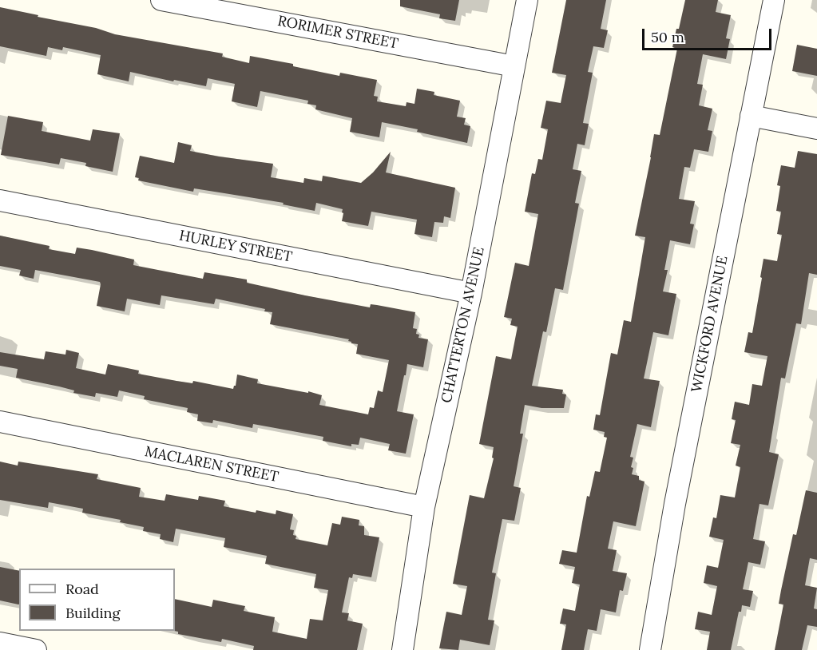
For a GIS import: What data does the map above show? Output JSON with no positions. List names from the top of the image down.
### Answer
{
  "streets": {
    "street": [
      "RORIMER STREET",
      "HURLEY STREET",
      "WICKFORD AVENUE",
      "CHATTERTON AVENUE",
      "MACLAREN STREET"
    ]
  },
  "crossings": [
    ["RORIMER STREET", "CHATTERTON AVENUE"],
    ["HURLEY STREET", "CHATTERTON AVENUE"],
    ["CHATTERTON AVENUE", "MACLAREN STREET"]
  ],
  "legend": ["Road", "Building"],
  "scale_bar": "50 m"
}
